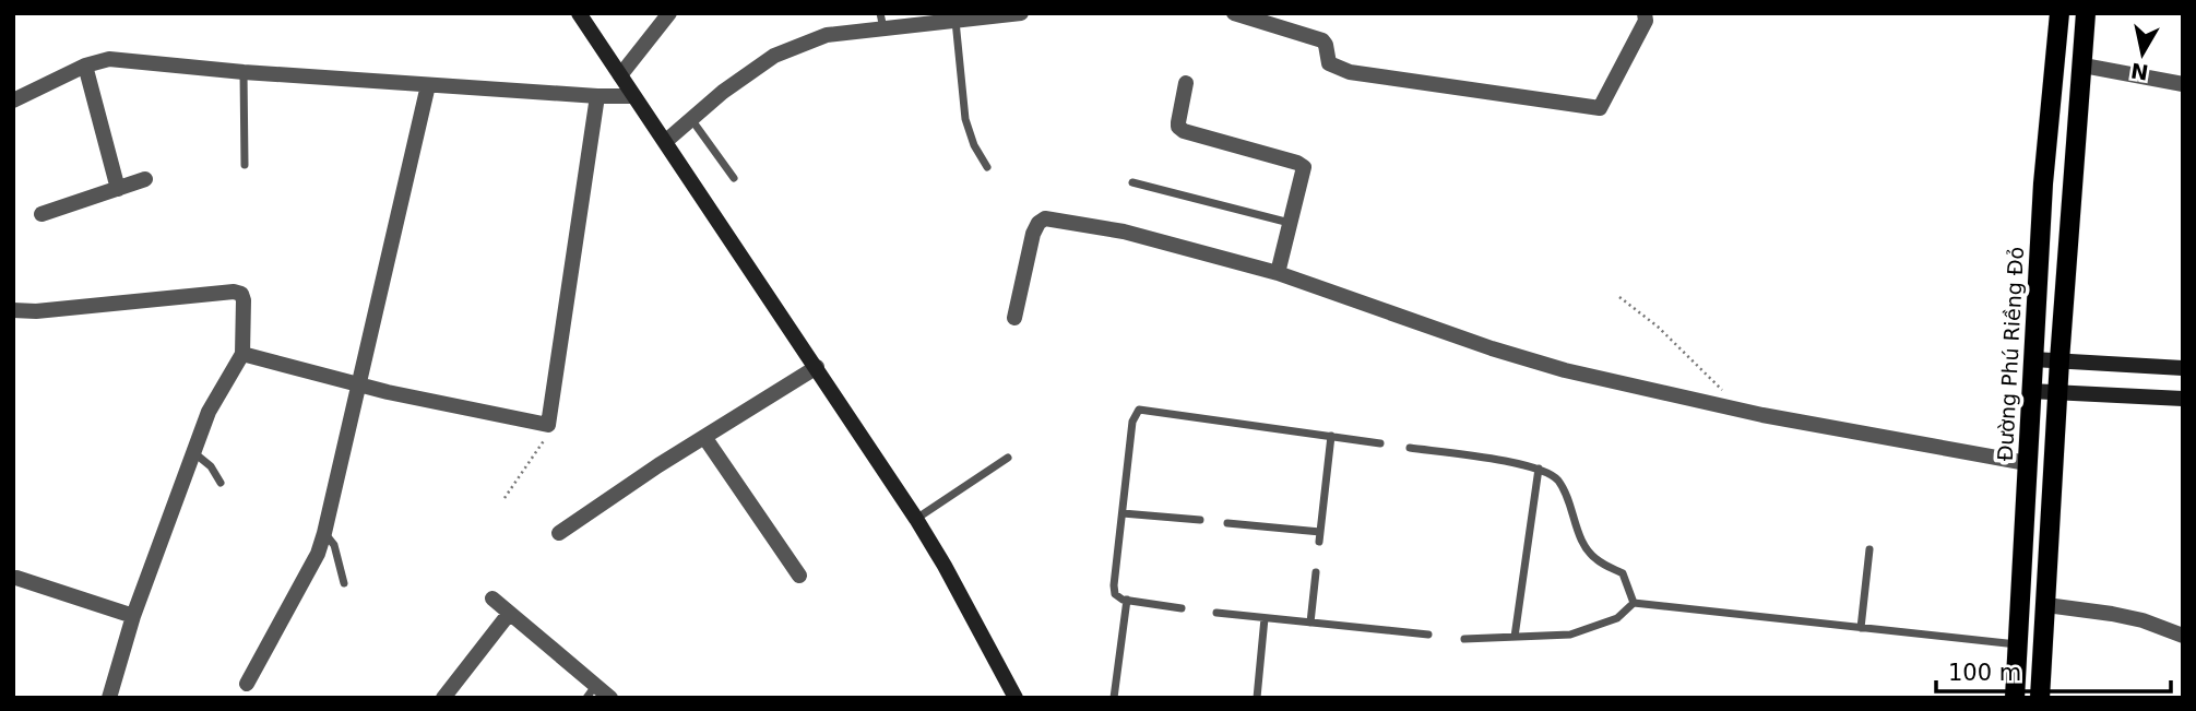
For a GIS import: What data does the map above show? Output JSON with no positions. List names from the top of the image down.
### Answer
{
  "streets": {
    "main road": ["Đường Phú Riềng Đỏ"]
  },
  "scale_bar": "100 m",
  "north": "bottom"
}
